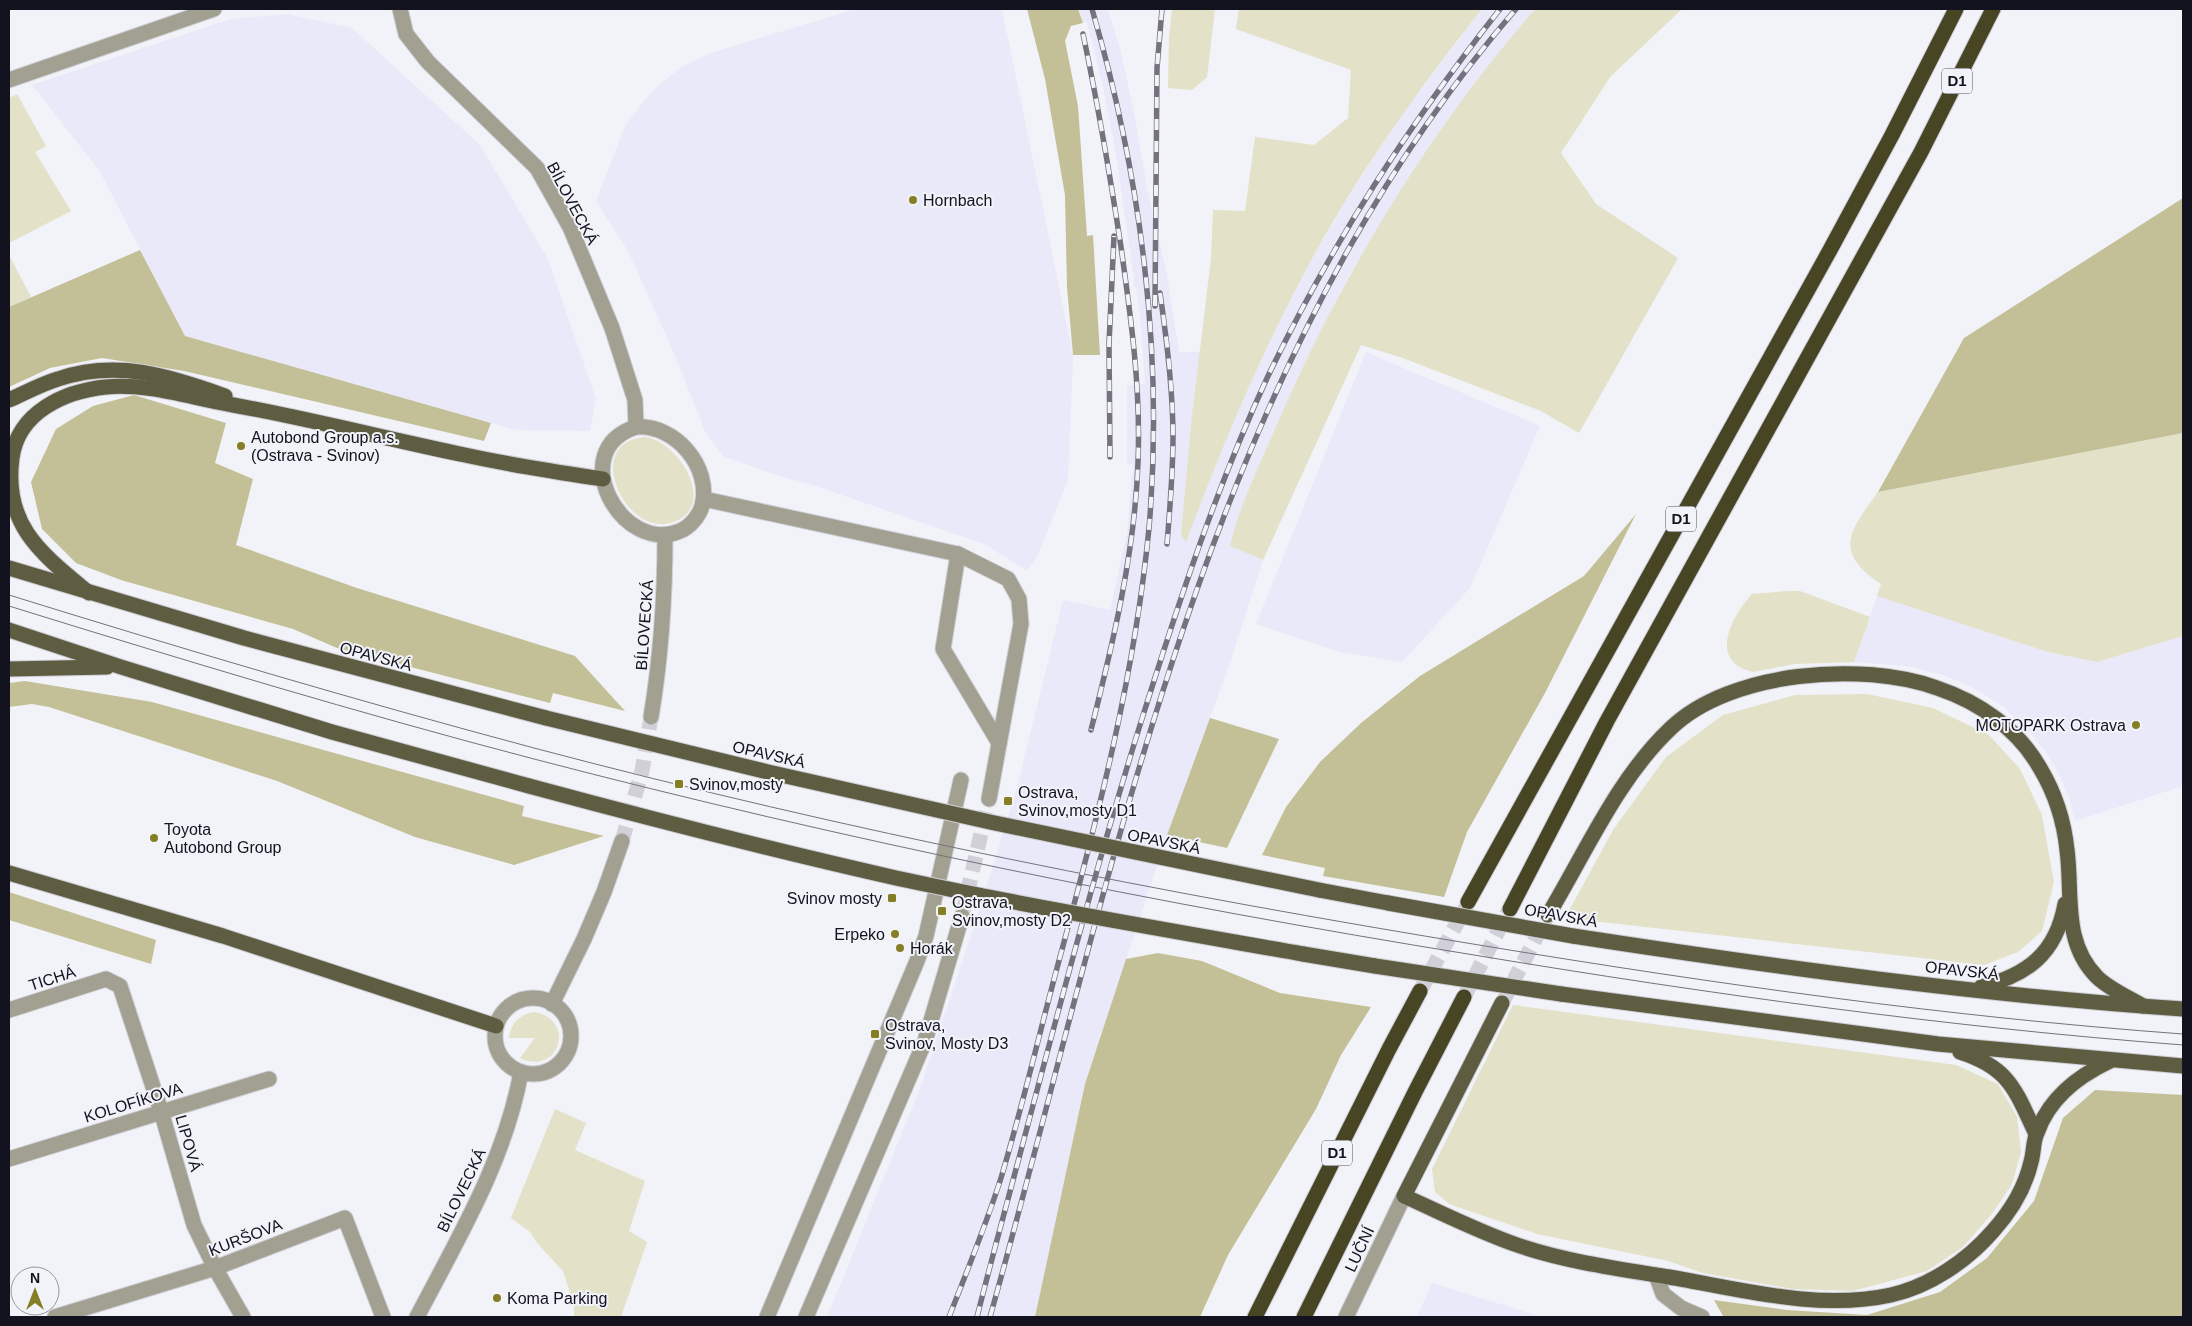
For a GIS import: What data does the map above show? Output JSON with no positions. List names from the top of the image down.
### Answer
{
  "streets": {
    "highway": ["D1"],
    "main road": ["OPAVSKÁ"],
    "street": [
      "BÍLOVECKÁ",
      "TICHÁ",
      "KOLOFÍKOVA",
      "LIPOVÁ",
      "KURŠOVA",
      "LUČNÍ"
    ]
  },
  "crossings": [
    ["TICHÁ", "LIPOVÁ"],
    ["KOLOFÍKOVA", "LIPOVÁ"],
    ["LIPOVÁ", "KURŠOVA"]
  ],
  "places": {
    "other": [
      "Hornbach",
      "Autobond Group a.s. (Ostrava - Svinov)",
      "MOTOPARK Ostrava",
      "Toyota Autobond Group",
      "Erpeko",
      "Horák",
      "Koma Parking"
    ],
    "transit": [
      "Svinov,mosty",
      "Ostrava, Svinov,mosty D1",
      "Svinov mosty",
      "Ostrava, Svinov,mosty D2",
      "Ostrava, Svinov, Mosty D3"
    ]
  },
  "north": "top"
}
